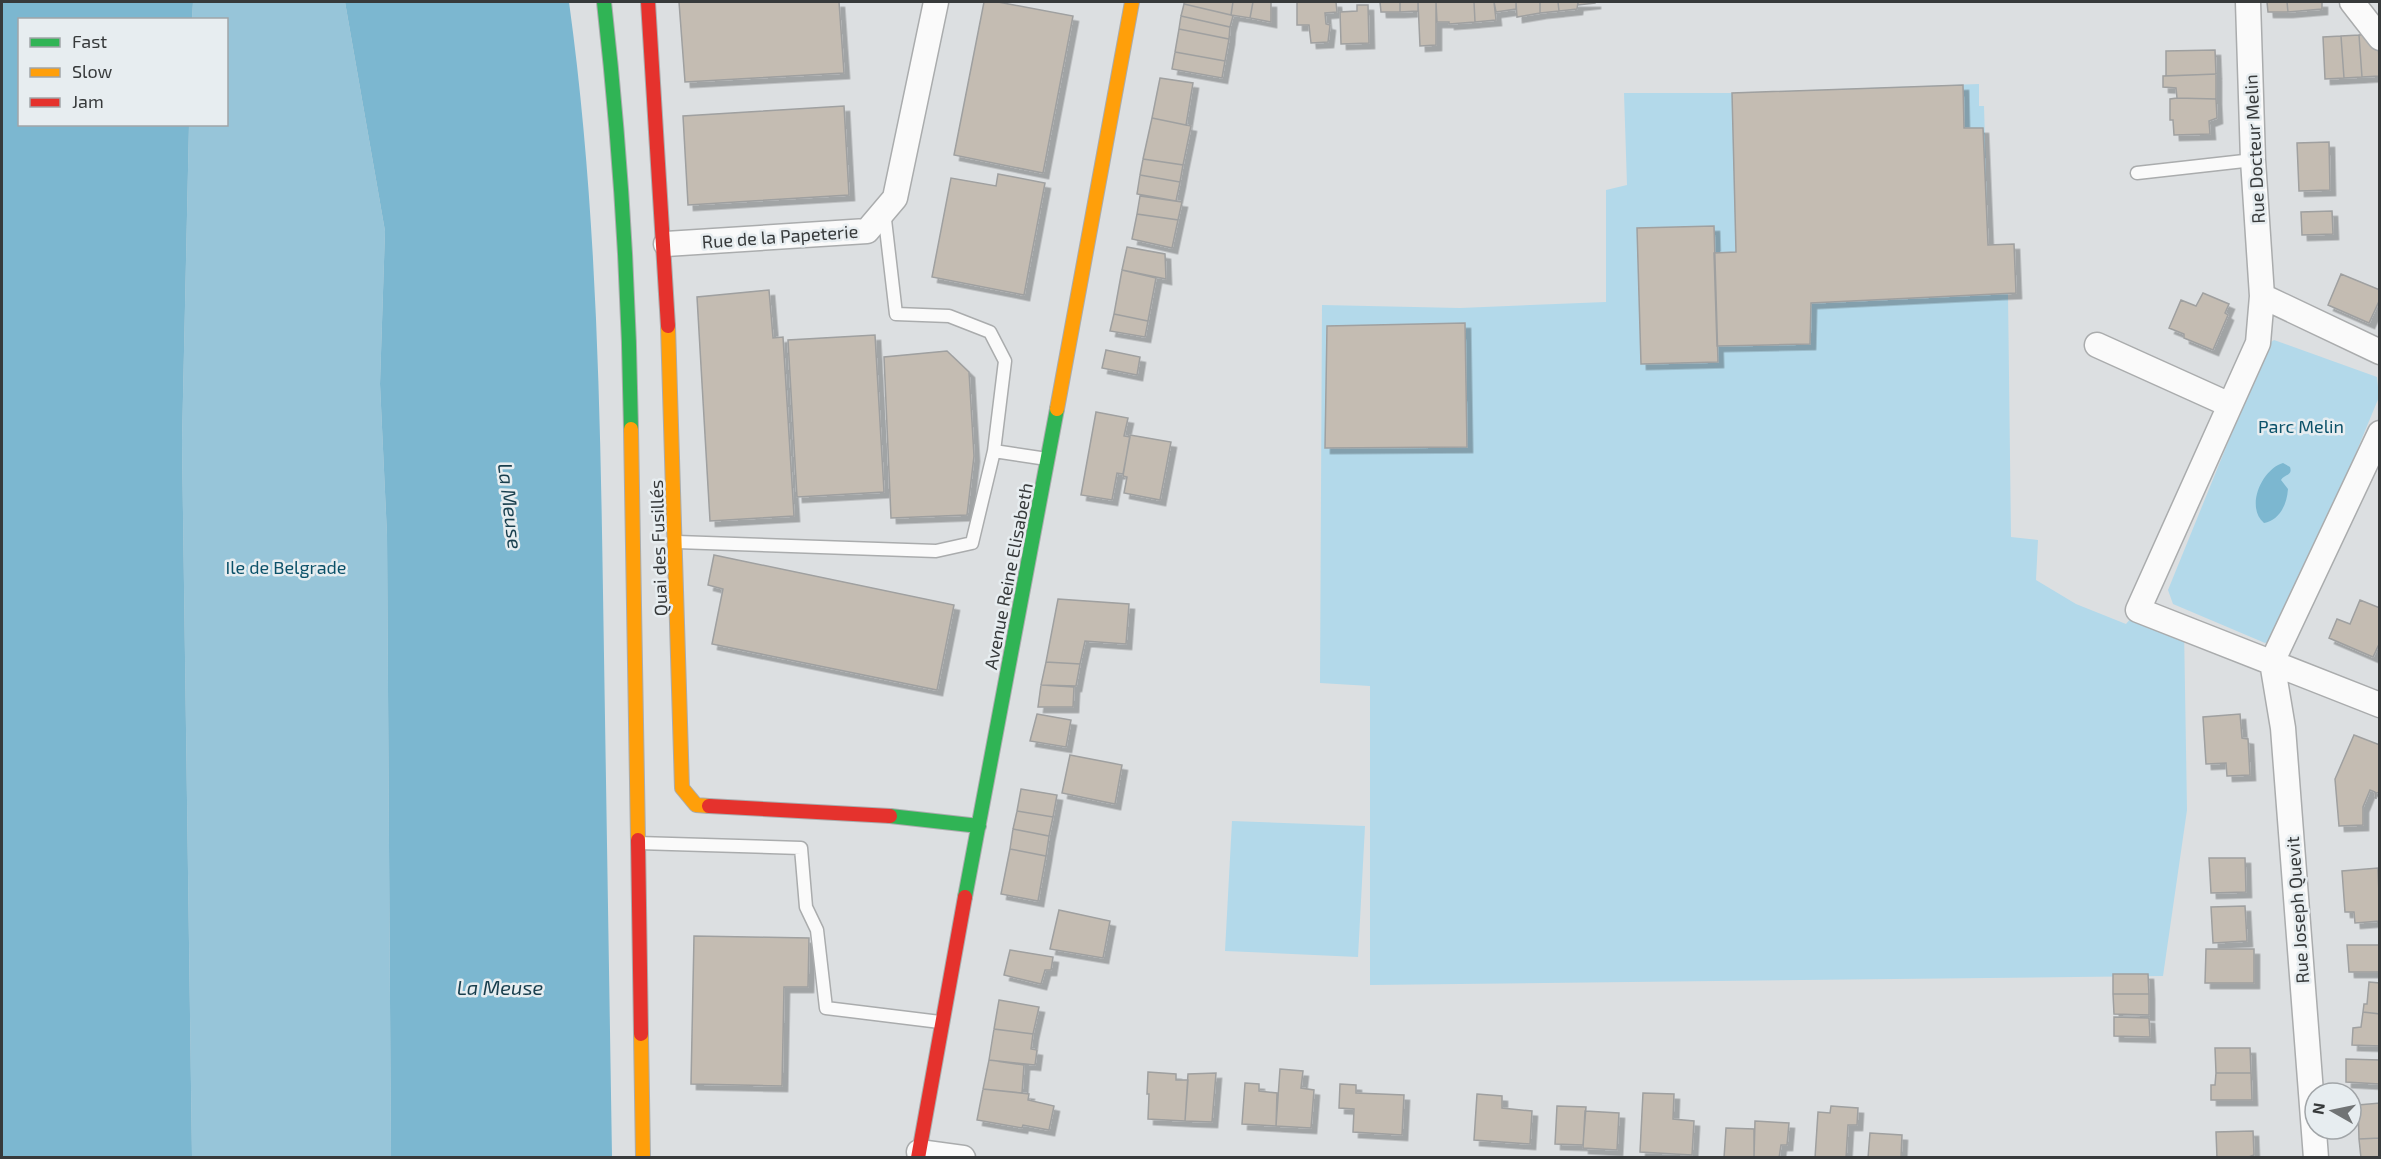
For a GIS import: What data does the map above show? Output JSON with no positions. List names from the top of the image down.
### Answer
{
  "streets": {
    "main road": ["Quai des Fusillés", "Avenue Reine Elisabeth"],
    "street": ["Rue Docteur Melin", "Rue de la Papeterie", "Rue Joseph Quevit"]
  },
  "crossings": [
    ["Rue Docteur Melin", "Rue Joseph Quevit"],
    ["Rue de la Papeterie", "Quai des Fusillés"],
    ["Quai des Fusillés", "Avenue Reine Elisabeth"]
  ],
  "water": ["La Meuse"],
  "parks": ["Parc Melin", "Ile de Belgrade"],
  "legend": ["Fast", "Slow", "Jam"],
  "north": "left"
}
